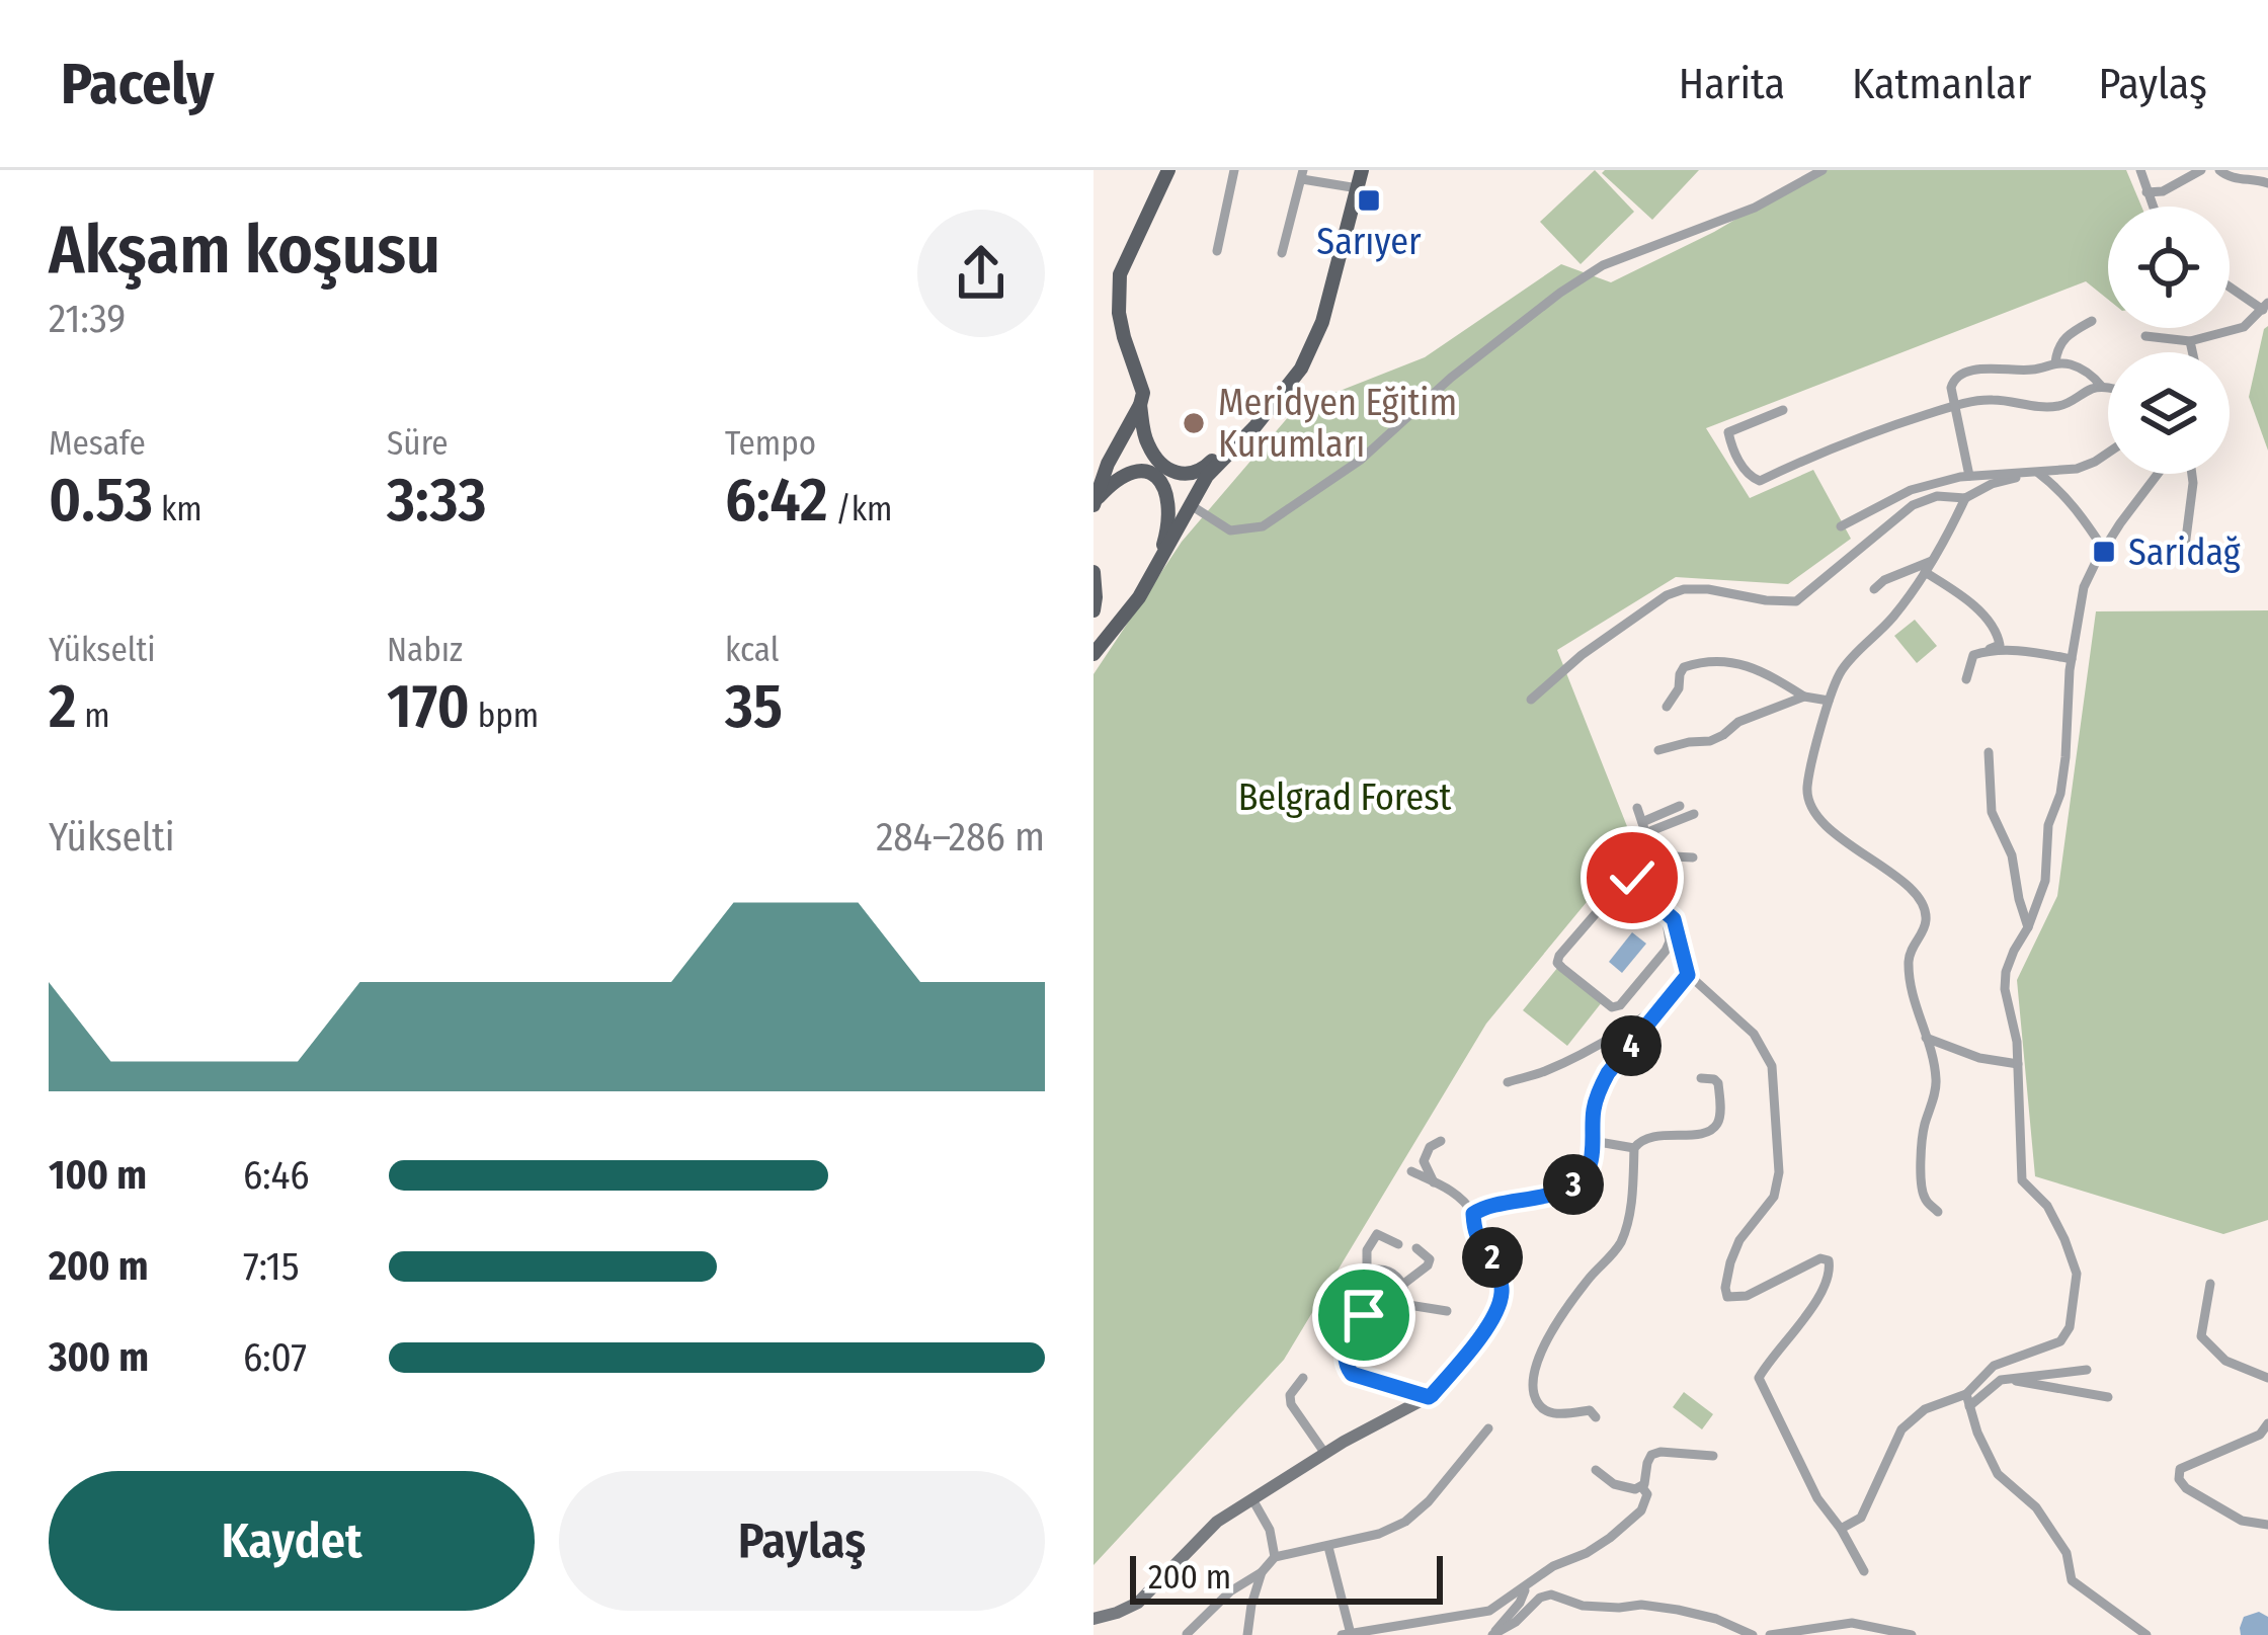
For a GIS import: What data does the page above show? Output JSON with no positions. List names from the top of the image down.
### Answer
{
  "parks": ["Belgrad Forest"],
  "places": {
    "transit": ["Sarıyer", "Saridağ"],
    "other": ["Meridyen Eğitim Kurumları"]
  },
  "scale_bar": "200 m",
  "page": {
    "header": "Pacely",
    "nav": ["Harita", "Katmanlar", "Paylaş"],
    "heading": ["Akşam koşusu", "21:39"],
    "stats": [
      ["Mesafe", "0.53 km"],
      ["Süre", "3:33"],
      ["Tempo", "6:42 /km"],
      ["Yükselti", "2 m"],
      ["Nabız", "170 bpm"],
      ["kcal", "35"]
    ],
    "chart": ["Yükselti", "284–286 m"],
    "pins": ["4", "3", "2"],
    "list": [
      {
        "name": "100 m",
        "note": "6:46"
      },
      {
        "name": "200 m",
        "note": "7:15"
      },
      {
        "name": "300 m",
        "note": "6:07"
      }
    ],
    "buttons": ["Kaydet", "Paylaş"],
    "scale": "200 m"
  }
}
